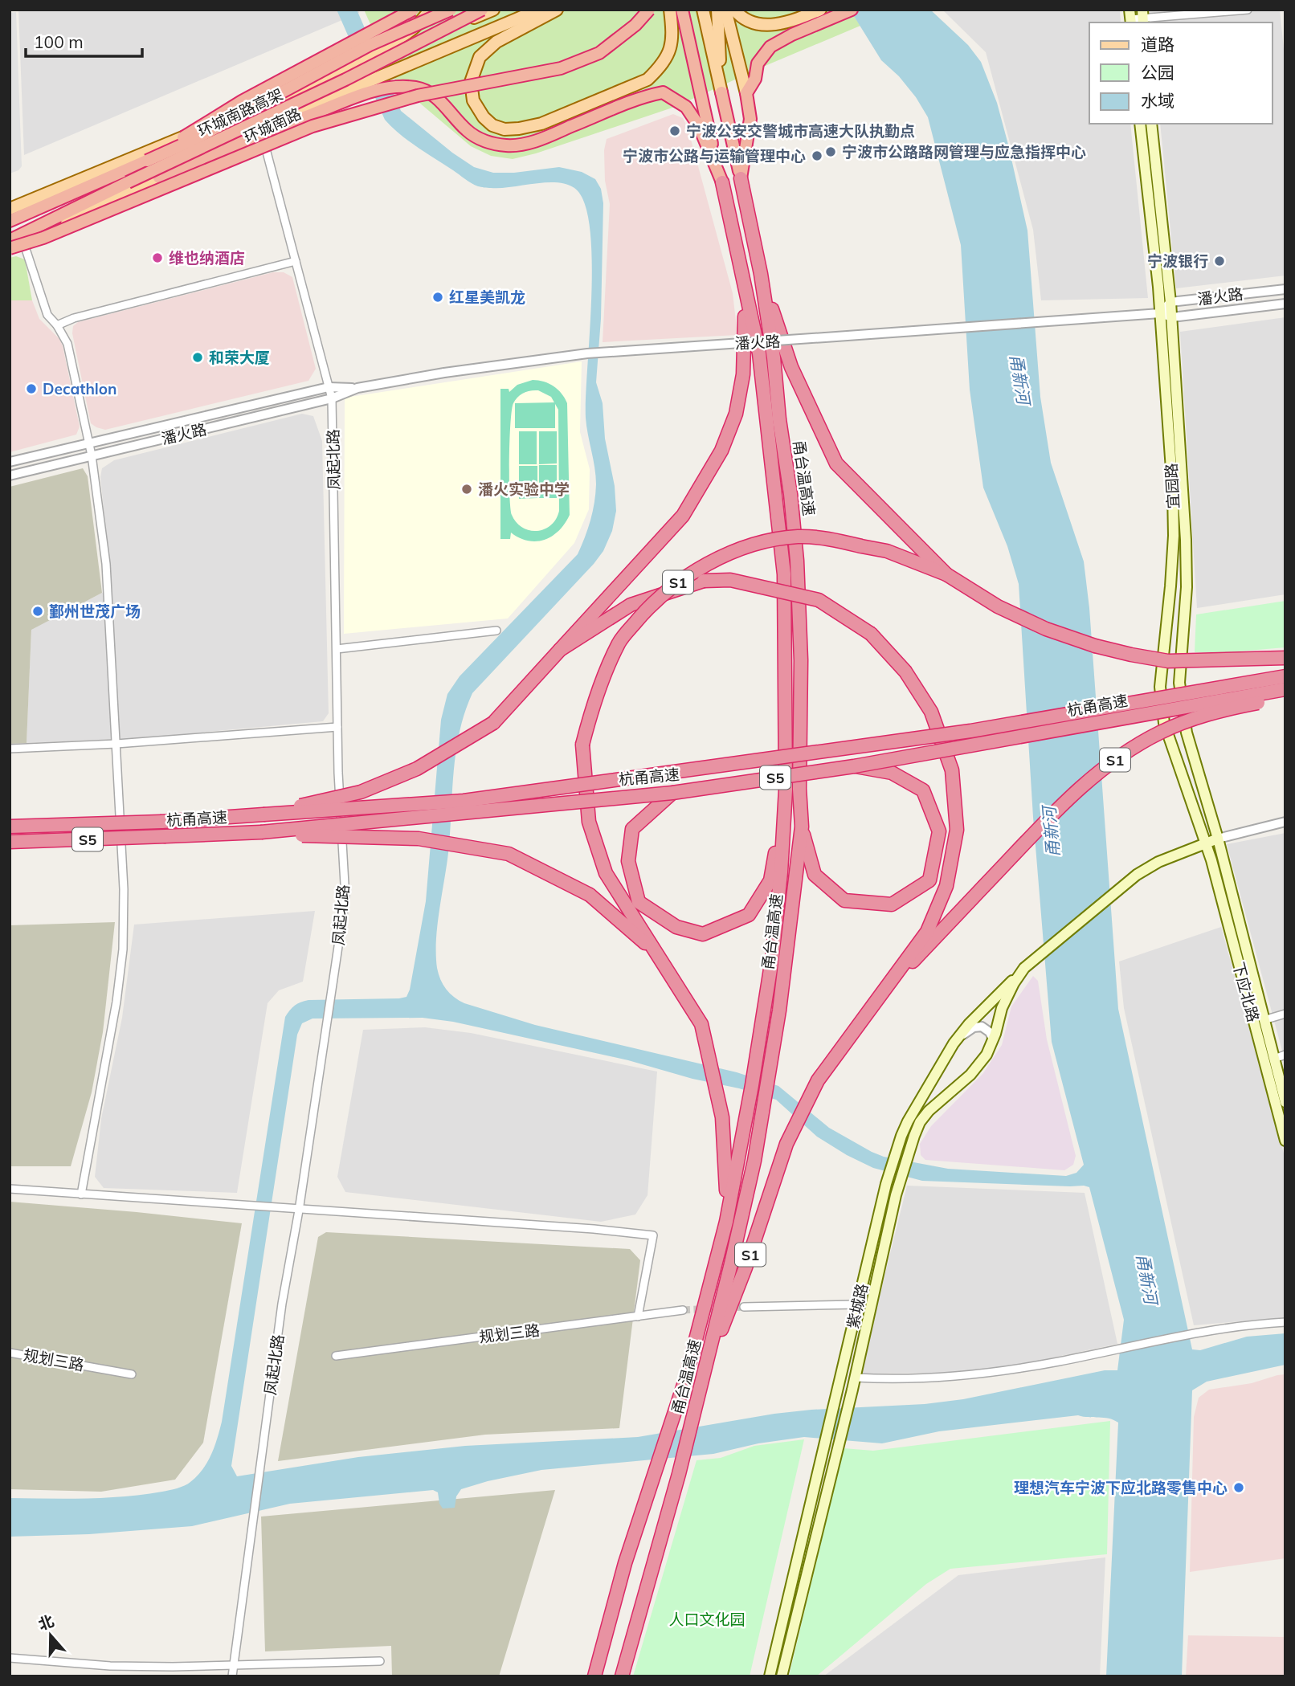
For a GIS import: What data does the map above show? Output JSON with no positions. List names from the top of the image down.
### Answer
{
  "streets": {
    "highway": [
      "环城南路高架",
      "甬台温高速",
      "S1",
      "杭甬高速",
      "S5"
    ],
    "main road": [
      "环城南路",
      "宜园路",
      "下应北路",
      "紫城路"
    ],
    "street": ["潘火路", "凤起北路", "规划三路"]
  },
  "crossings": [
    ["环城南路高架", "环城南路"],
    ["潘火路", "凤起北路"],
    ["潘火路", "宜园路"],
    ["甬台温高速", "S1"],
    ["宜园路", "下应北路"]
  ],
  "water": ["甬新河"],
  "parks": ["人口文化园"],
  "places": [
    "宁波公安交警城市高速大队执勤点",
    "宁波市公路路网管理与应急指挥中心",
    "宁波市公路与运输管理中心",
    "维也纳酒店",
    "宁波银行",
    "红星美凯龙",
    "和荣大厦",
    "Decathlon",
    "潘火实验中学",
    "鄞州世茂广场",
    "理想汽车宁波下应北路零售中心"
  ],
  "legend": ["道路", "公园", "水域"],
  "scale_bar": "100 m",
  "north": "top"
}
